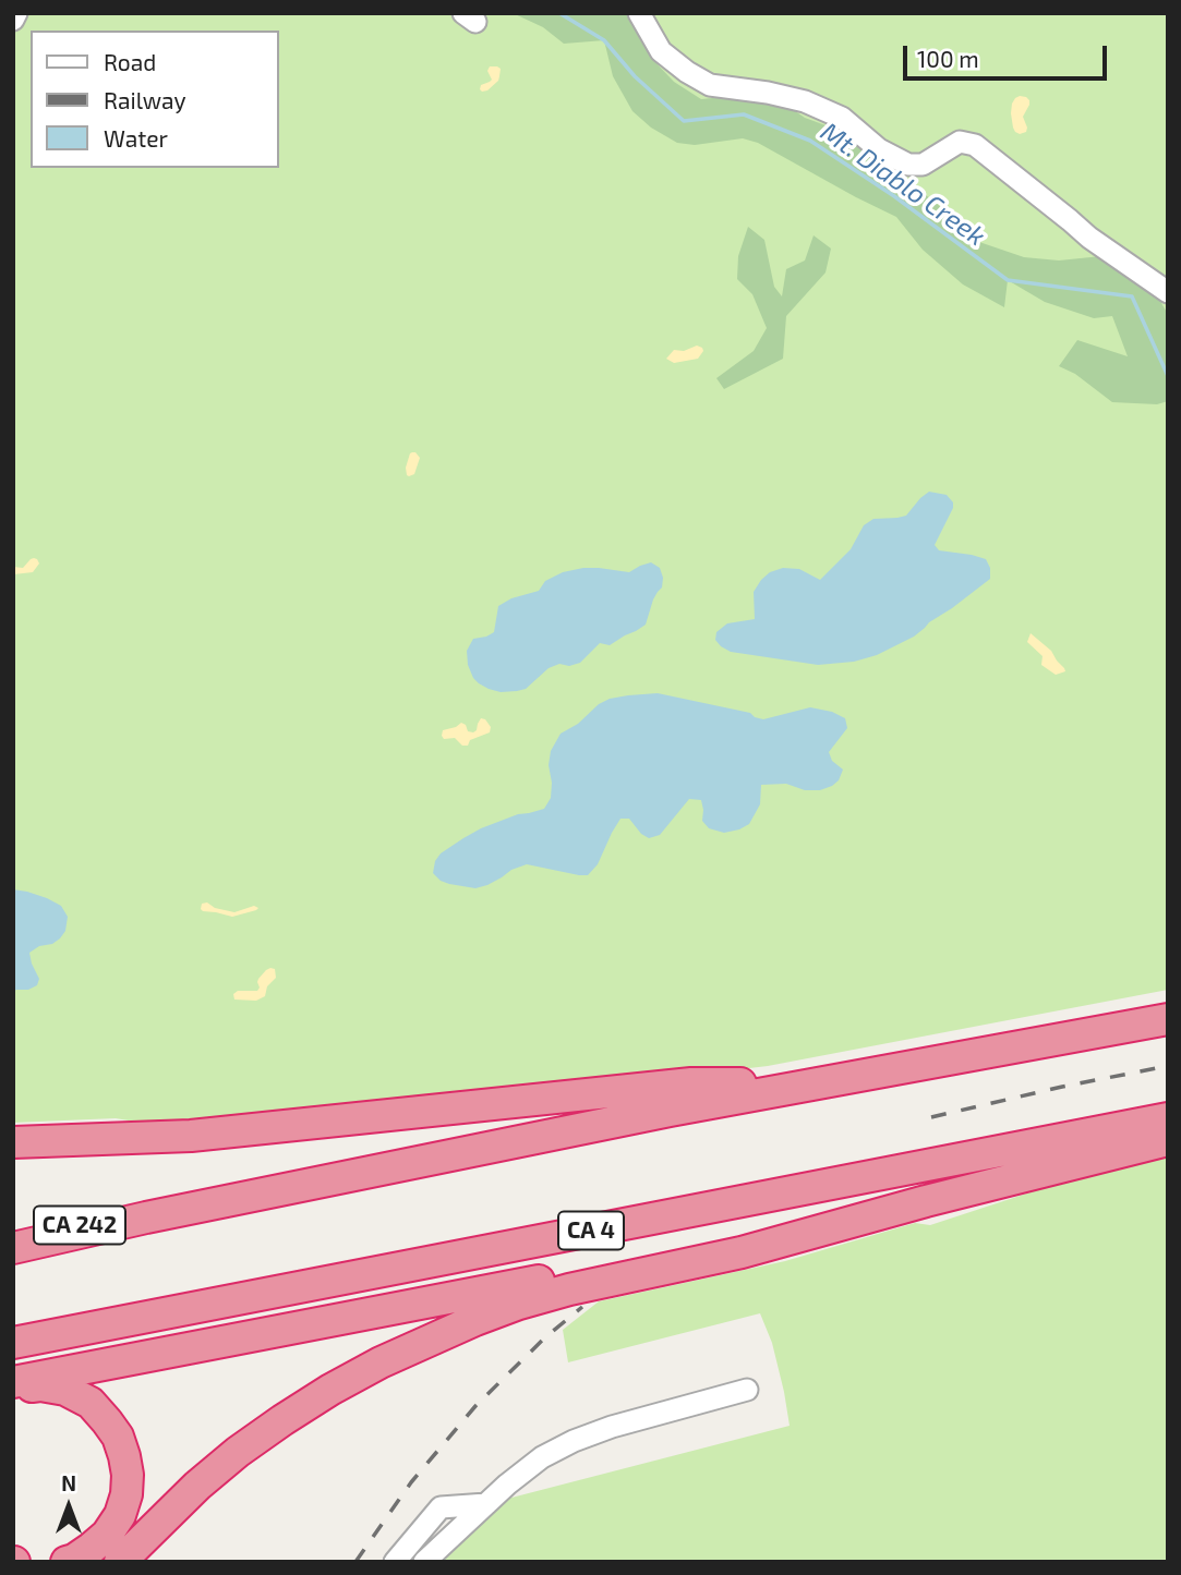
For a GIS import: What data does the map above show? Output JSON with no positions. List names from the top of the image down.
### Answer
{
  "streets": {
    "highway": ["CA 242", "CA 4"]
  },
  "water": ["Mt. Diablo Creek"],
  "legend": ["Road", "Railway", "Water"],
  "scale_bar": "100 m",
  "north": "top"
}
